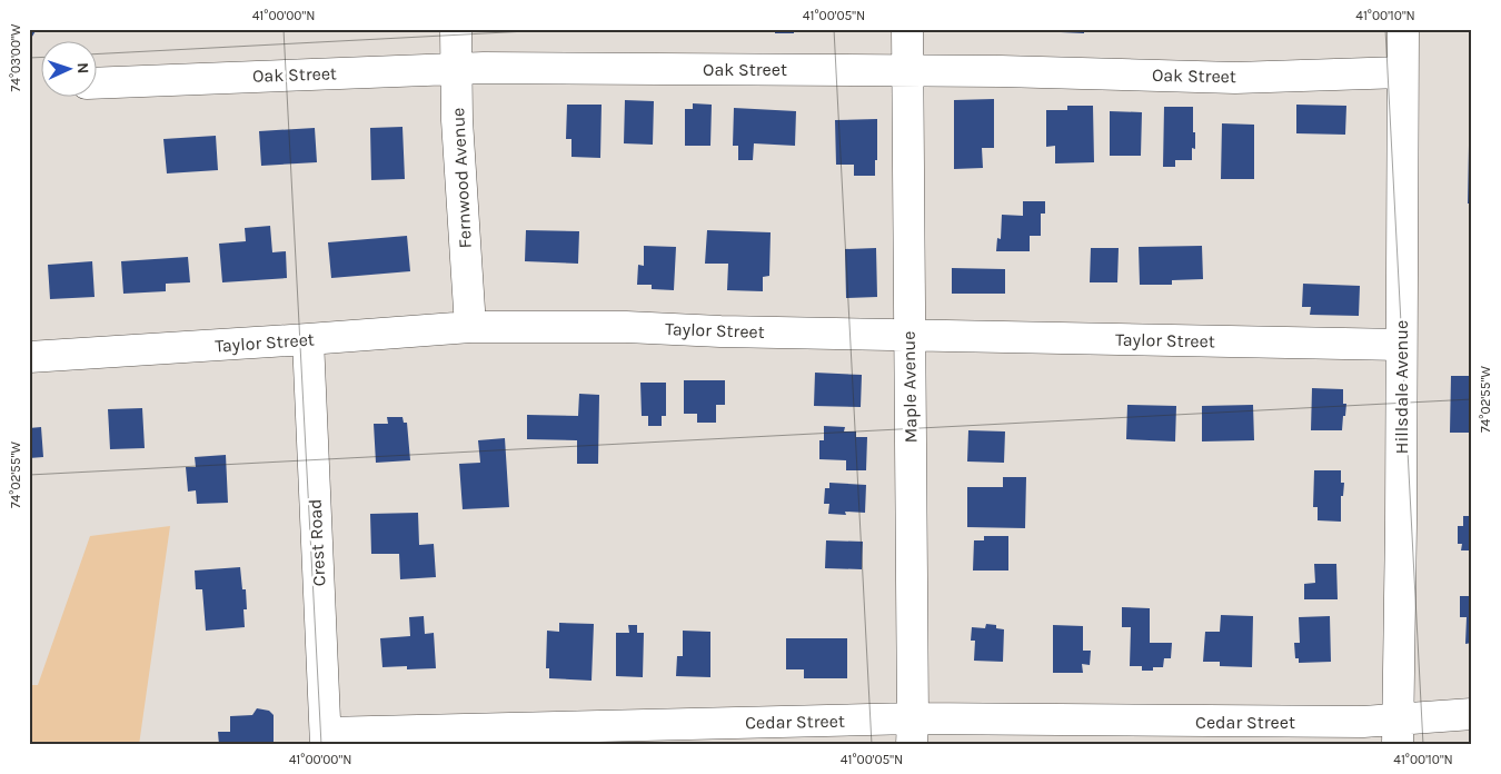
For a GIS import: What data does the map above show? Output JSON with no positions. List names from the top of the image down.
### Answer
{
  "streets": {
    "street": [
      "Oak Street",
      "Fernwood Avenue",
      "Taylor Street",
      "Maple Avenue",
      "Hillsdale Avenue",
      "Crest Road",
      "Cedar Street"
    ]
  },
  "crossings": [
    ["Oak Street", "Fernwood Avenue"],
    ["Oak Street", "Maple Avenue"],
    ["Oak Street", "Hillsdale Avenue"],
    ["Fernwood Avenue", "Taylor Street"],
    ["Taylor Street", "Maple Avenue"],
    ["Taylor Street", "Hillsdale Avenue"],
    ["Taylor Street", "Crest Road"],
    ["Maple Avenue", "Cedar Street"],
    ["Hillsdale Avenue", "Cedar Street"],
    ["Crest Road", "Cedar Street"]
  ],
  "north": "right",
  "coordinates": [
    "41°00'00\"N",
    "41°00'05\"N",
    "41°00'10\"N",
    "74°03'00\"W",
    "74°02'55\"W"
  ]
}
